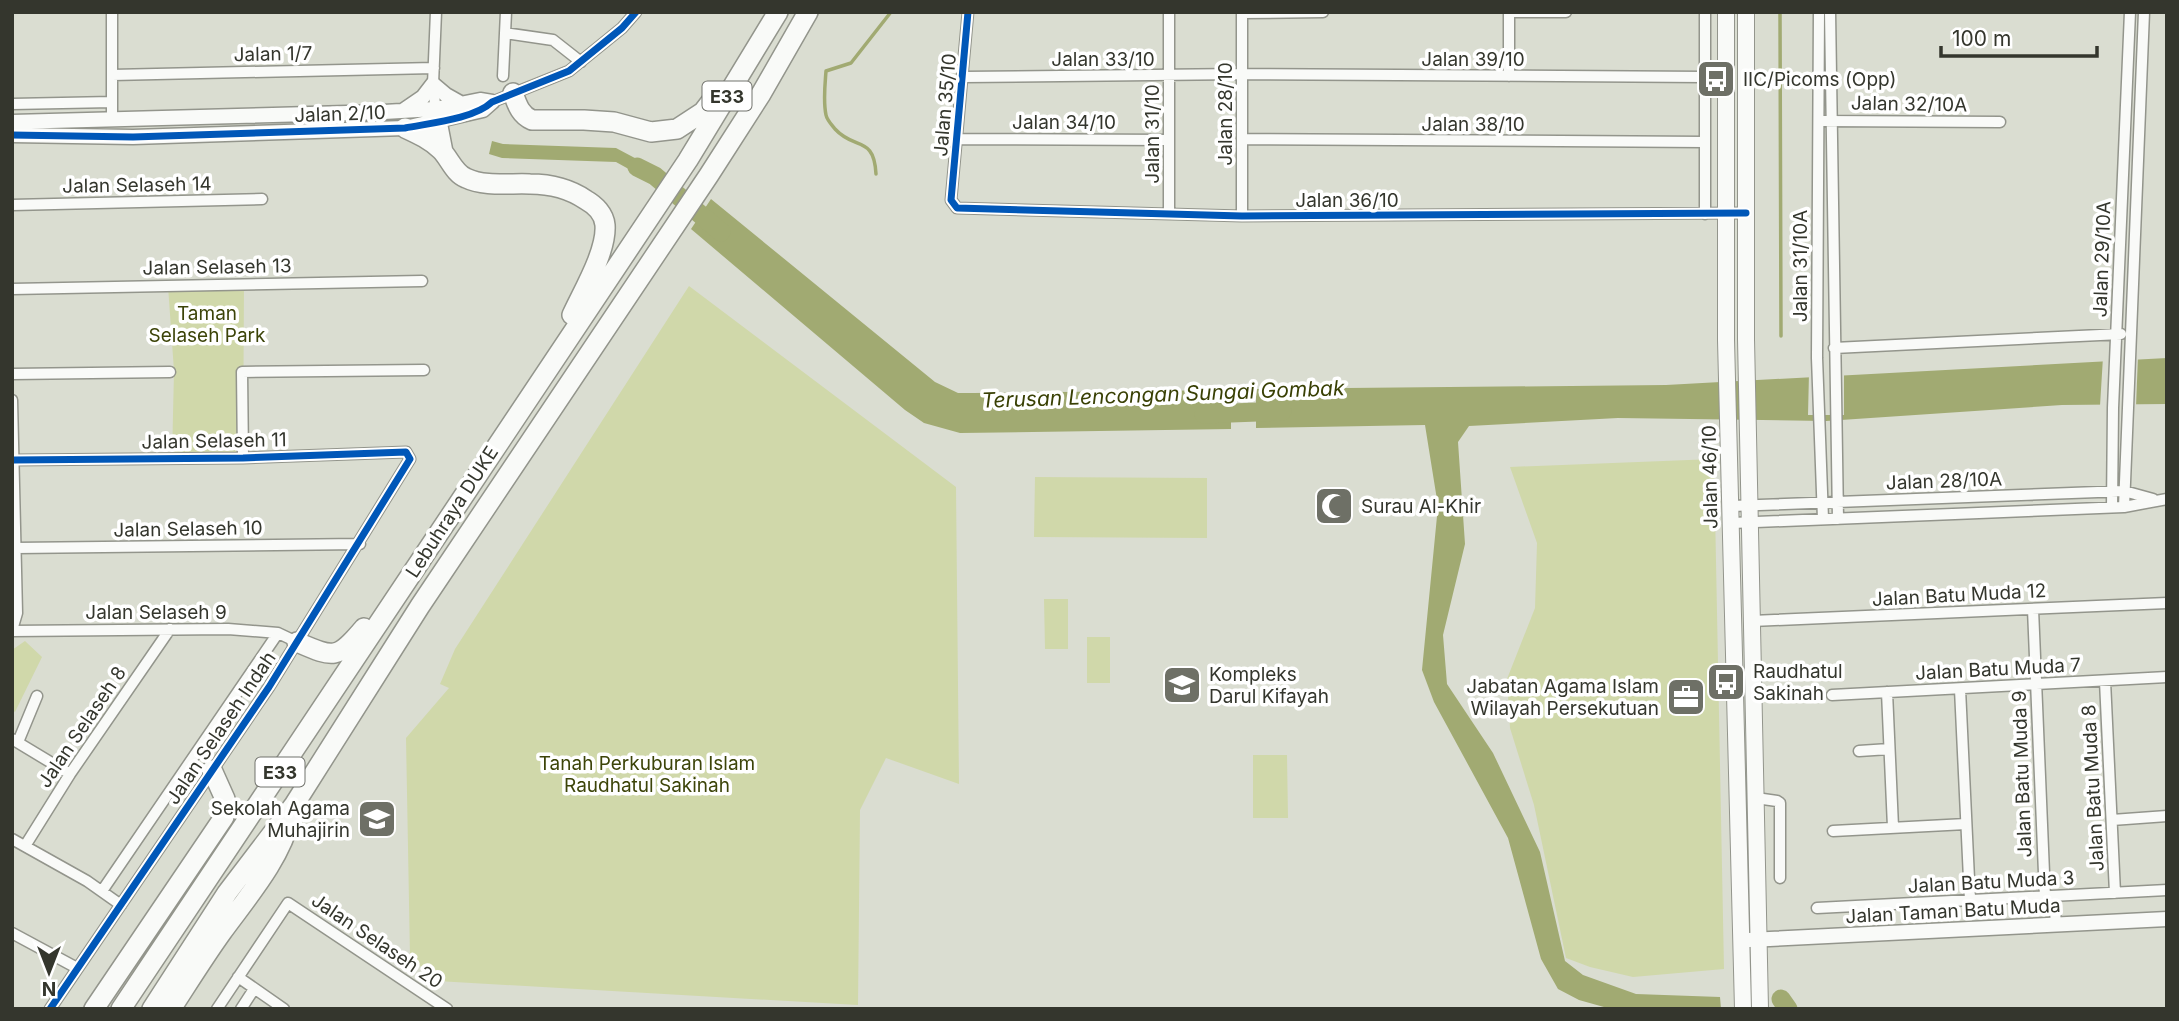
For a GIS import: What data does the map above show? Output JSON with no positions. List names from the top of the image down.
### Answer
{
  "streets": {
    "highway": ["E33", "Lebuhraya DUKE"],
    "main road": ["Jalan 46/10"],
    "street": [
      "Jalan 1/7",
      "Jalan 33/10",
      "Jalan 39/10",
      "Jalan 32/10A",
      "Jalan 35/10",
      "Jalan 2/10",
      "Jalan 28/10",
      "Jalan 34/10",
      "Jalan 38/10",
      "Jalan 31/10",
      "Jalan Selaseh 14",
      "Jalan 36/10",
      "Jalan 29/10A",
      "Jalan 31/10A",
      "Jalan Selaseh 13",
      "Jalan Selaseh 11",
      "Jalan 28/10A",
      "Jalan Selaseh 10",
      "Jalan Batu Muda 12",
      "Jalan Selaseh 9",
      "Jalan Batu Muda 7",
      "Jalan Selaseh 8",
      "Jalan Selaseh Indah",
      "Jalan Batu Muda 9",
      "Jalan Batu Muda 8",
      "Jalan Batu Muda 3",
      "Jalan Taman Batu Muda",
      "Jalan Selaseh 20"
    ]
  },
  "crossings": [
    ["Jalan 33/10", "Jalan 39/10"],
    ["Jalan 33/10", "Jalan 35/10"],
    ["Jalan 33/10", "Jalan 28/10"],
    ["Jalan 33/10", "Jalan 31/10"],
    ["Jalan 39/10", "Jalan 28/10"],
    ["Jalan 32/10A", "Jalan 31/10A"],
    ["Jalan 35/10", "Jalan 34/10"],
    ["Jalan 35/10", "Jalan 36/10"],
    ["Jalan 28/10", "Jalan 38/10"],
    ["Jalan 28/10", "Jalan 36/10"],
    ["Jalan 34/10", "Jalan 31/10"],
    ["Jalan 31/10", "Jalan 36/10"],
    ["Jalan 36/10", "Jalan 46/10"],
    ["Jalan 29/10A", "Jalan 28/10A"],
    ["Jalan 31/10A", "Jalan 28/10A"],
    ["Jalan Selaseh 11", "Jalan Selaseh Indah"],
    ["Jalan 46/10", "Jalan 28/10A"],
    ["Jalan 46/10", "Jalan Batu Muda 12"],
    ["Jalan 46/10", "Jalan Taman Batu Muda"],
    ["Jalan Selaseh 10", "Jalan Selaseh Indah"],
    ["Jalan Batu Muda 12", "Jalan Batu Muda 9"],
    ["Jalan Selaseh 9", "Jalan Selaseh 8"],
    ["Jalan Selaseh 9", "Jalan Selaseh Indah"],
    ["Jalan Batu Muda 7", "Jalan Batu Muda 9"],
    ["Jalan Batu Muda 7", "Jalan Batu Muda 8"],
    ["Jalan Batu Muda 9", "Jalan Batu Muda 3"],
    ["Jalan Batu Muda 9", "Jalan Taman Batu Muda"],
    ["Jalan Batu Muda 8", "Jalan Batu Muda 3"]
  ],
  "water": ["Terusan Lencongan Sungai Gombak"],
  "parks": ["Taman Selaseh Park", "Tanah Perkuburan Islam Raudhatul Sakinah"],
  "places": {
    "bus stop": ["IIC/Picoms (Opp)", "Raudhatul Sakinah"],
    "mosque": ["Surau Al-Khir"],
    "school or university": ["Kompleks Darul Kifayah", "Sekolah Agama Muhajirin"],
    "office": ["Jabatan Agama Islam Wilayah Persekutuan"]
  },
  "scale_bar": "100 m",
  "north": "bottom"
}
